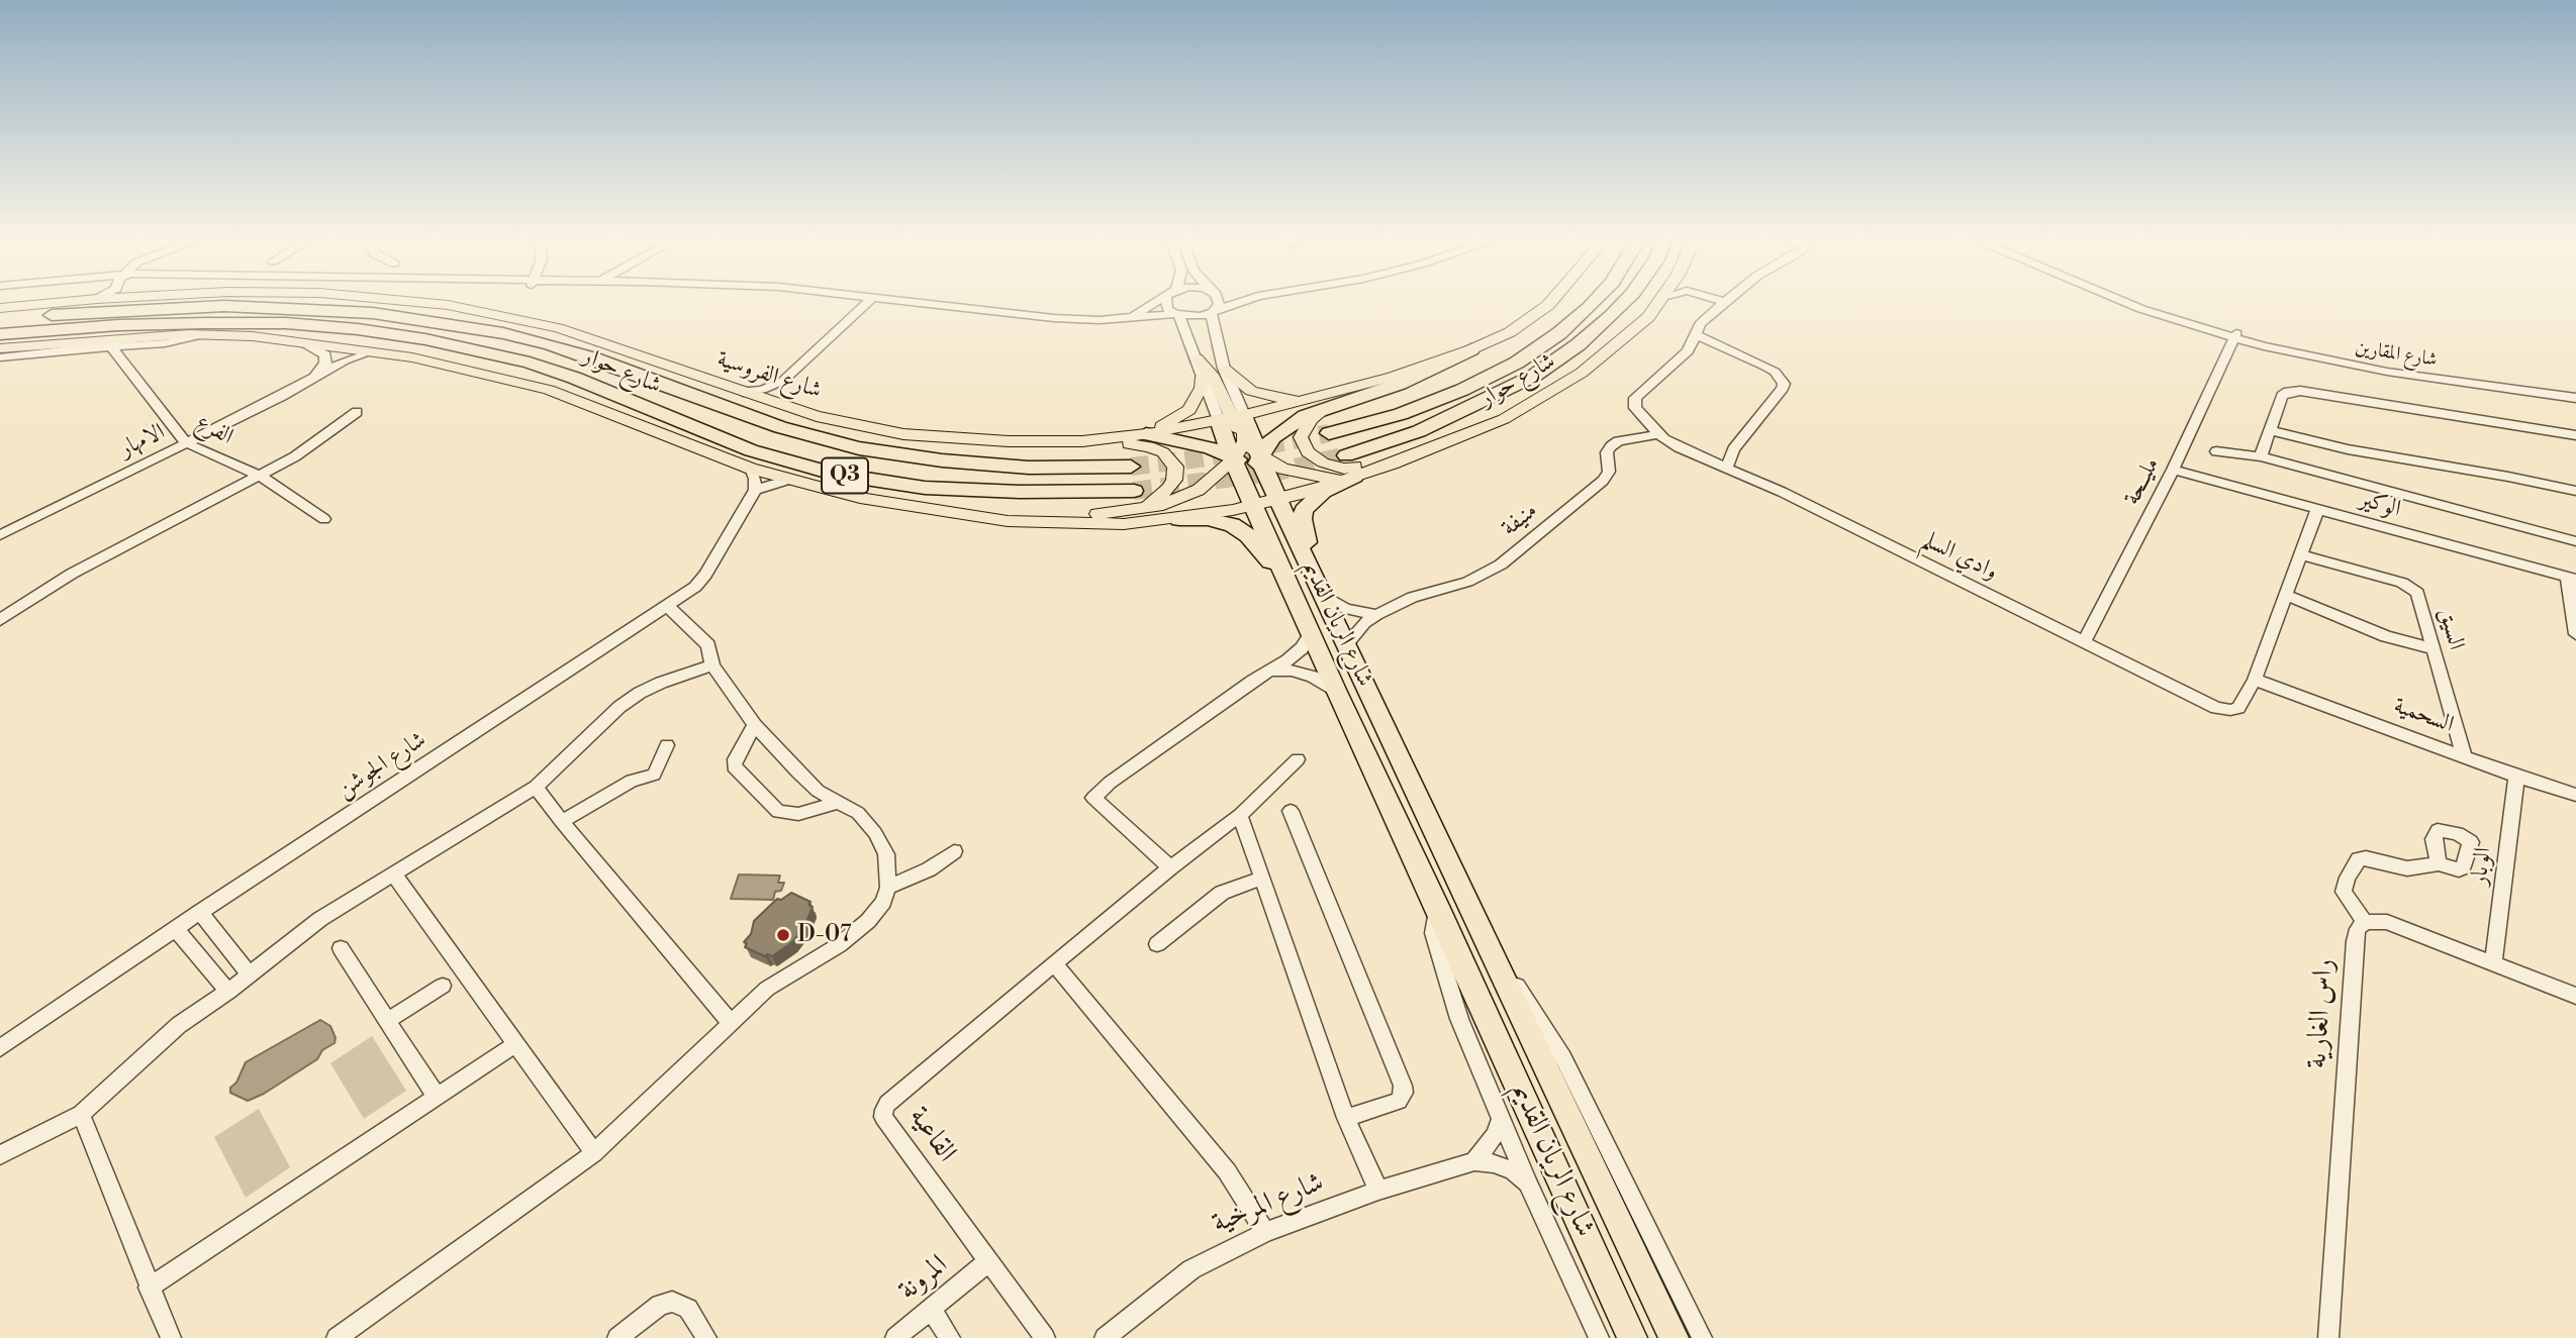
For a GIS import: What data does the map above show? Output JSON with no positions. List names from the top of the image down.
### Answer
{
  "streets": {
    "highway": ["شارع حوار", "Q3", "شارع الريان القديم"],
    "main road": ["شارع الفروسية"],
    "street": [
      "شارع المقارين",
      "الفرع",
      "الامهار",
      "مليــحة",
      "الوكير",
      "منيفة",
      "وادي السلم",
      "السيق",
      "السحمية",
      "شارع الجوشن",
      "الوبار",
      "راس الغارية",
      "القاعية",
      "شارع المرخية",
      "المرونة"
    ]
  },
  "crossings": [
    ["شارع المقارين", "مليــحة"],
    ["شارع الفروسية", "شارع الريان القديم"],
    ["الفرع", "الامهار"],
    ["مليــحة", "الوكير"],
    ["مليــحة", "وادي السلم"],
    ["منيفة", "وادي السلم"],
    ["منيفة", "شارع الريان القديم"],
    ["وادي السلم", "السحمية"],
    ["شارع الريان القديم", "شارع المرخية"],
    ["السيق", "السحمية"],
    ["السحمية", "الوبار"],
    ["القاعية", "المرونة"]
  ],
  "places": ["D-07"]
}
